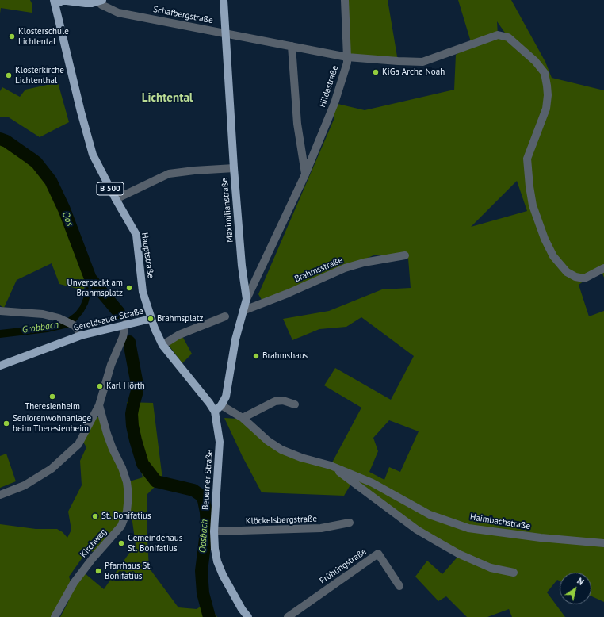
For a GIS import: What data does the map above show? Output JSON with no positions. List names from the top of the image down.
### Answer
{
  "streets": {
    "main road": [
      "Schafbergstraße",
      "B 500",
      "Maximilianstraße",
      "Hauptstraße",
      "Geroldsauer Straße",
      "Beuerner Straße"
    ],
    "street": [
      "Hildastraße",
      "Brahmsstraße",
      "Klöckelsbergstraße",
      "Haimbachstraße",
      "Kirchweg",
      "Frühlingstraße"
    ]
  },
  "crossings": [
    ["Schafbergstraße", "Hildastraße"],
    ["Schafbergstraße", "Maximilianstraße"],
    ["Schafbergstraße", "Hauptstraße"],
    ["Hildastraße", "Maximilianstraße"],
    ["Maximilianstraße", "Hauptstraße"],
    ["Maximilianstraße", "Brahmsstraße"],
    ["Maximilianstraße", "Beuerner Straße"],
    ["Maximilianstraße", "Haimbachstraße"],
    ["Hauptstraße", "Geroldsauer Straße"],
    ["Hauptstraße", "Beuerner Straße"],
    ["Beuerner Straße", "Klöckelsbergstraße"]
  ],
  "districts": ["Lichtental"],
  "water": ["Oos", "Grobbach", "Oosbach"],
  "places": [
    "Klosterschule Lichtental",
    "KiGa Arche Noah",
    "Klosterkirche Lichtenthal",
    "Unverpackt am Brahmsplatz",
    "Brahmsplatz",
    "Brahmshaus",
    "Karl Hörth",
    "Theresienheim",
    "Seniorenwohnanlage beim Theresienheim",
    "St. Bonifatius",
    "Gemeindehaus St. Bonifatius",
    "Pfarrhaus St. Bonifatius"
  ],
  "north": "top right"
}
